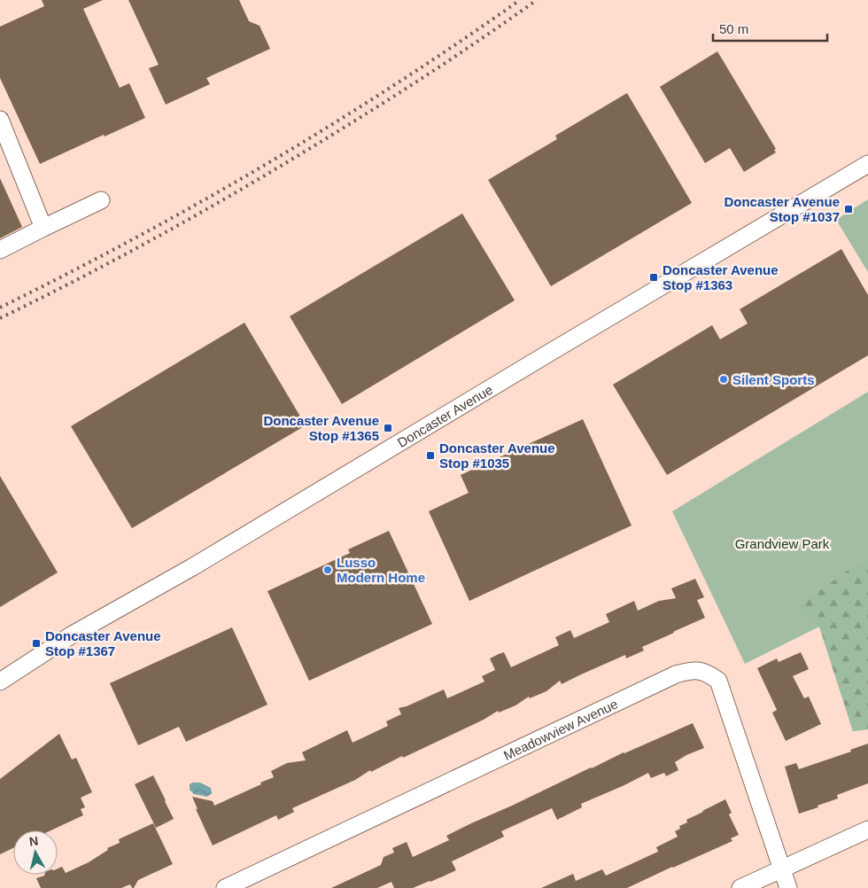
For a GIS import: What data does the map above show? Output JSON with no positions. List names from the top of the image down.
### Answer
{
  "streets": {
    "street": ["Doncaster Avenue", "Meadowview Avenue"]
  },
  "parks": ["Grandview Park"],
  "places": {
    "transit": [
      "Doncaster Avenue Stop #1037",
      "Doncaster Avenue Stop #1363",
      "Doncaster Avenue Stop #1365",
      "Doncaster Avenue Stop #1035",
      "Doncaster Avenue Stop #1367"
    ],
    "other": ["Silent Sports", "Lusso Modern Home"]
  },
  "scale_bar": "50 m",
  "north": "top"
}
